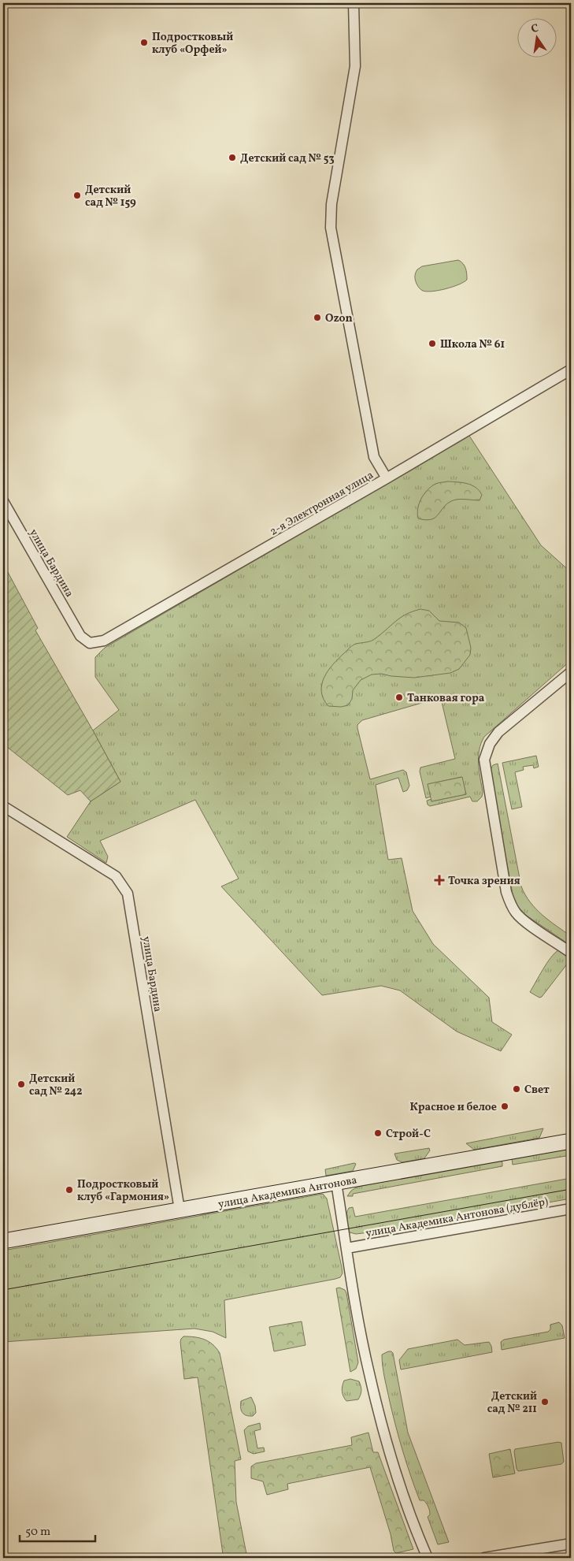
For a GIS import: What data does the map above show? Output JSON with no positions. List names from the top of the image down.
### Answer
{
  "streets": {
    "main road": ["улица Академика Антонова"],
    "street": ["2-я Электронная улица", "улица Бардина", "улица Академика Антонова (дублёр)"]
  },
  "crossings": [
    ["2-я Электронная улица", "улица Бардина"],
    ["улица Бардина", "улица Академика Антонова"]
  ],
  "places": {
    "other": [
      "Подростковый клуб «Орфей»",
      "Детский сад № 53",
      "Детский сад № 159",
      "Ozon",
      "Школа № 61",
      "Танковая гора",
      "Детский сад № 242",
      "Свет",
      "Красное и белое",
      "Строй-С",
      "Подростковый клуб «Гармония»",
      "Детский сад № 211"
    ],
    "health": ["Точка зрения"]
  },
  "scale_bar": "50 m",
  "north": "top"
}
